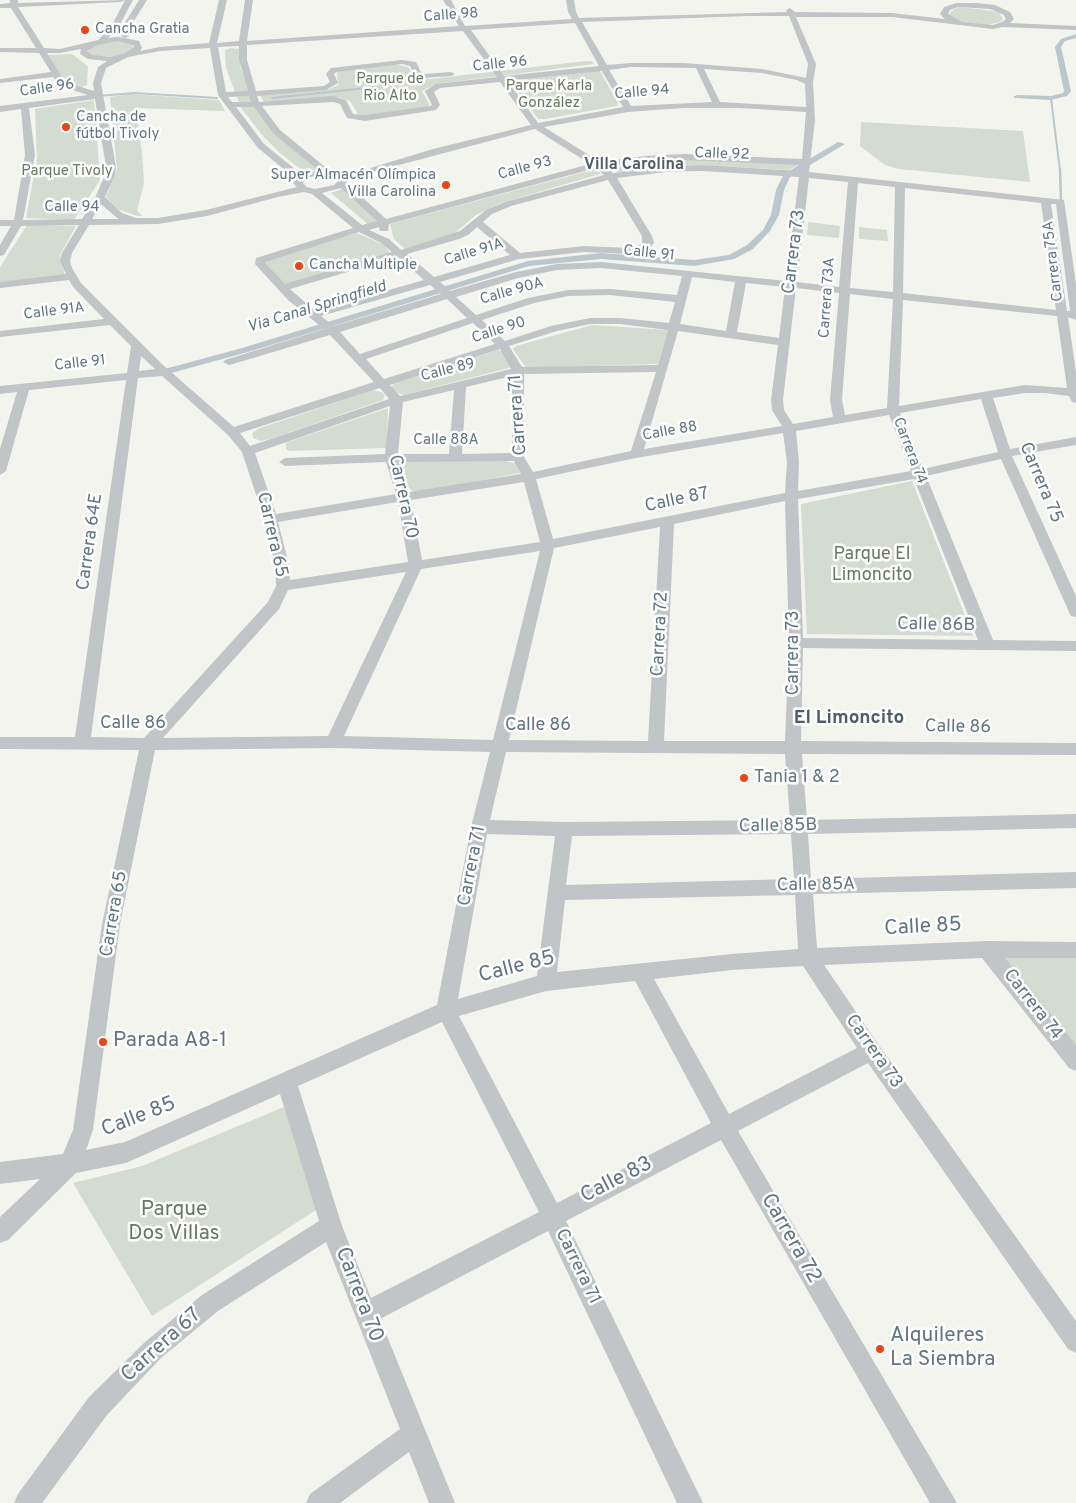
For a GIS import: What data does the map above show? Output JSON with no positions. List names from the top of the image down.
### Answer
{
  "streets": {
    "street": [
      "Calle 98",
      "Calle 96",
      "Calle 94",
      "Calle 92",
      "Calle 93",
      "Carrera 73",
      "Calle 91A",
      "Calle 91",
      "Carrera 75A",
      "Calle 90A",
      "Carrera 73A",
      "Calle 90",
      "Calle 89",
      "Carrera 71",
      "Calle 88",
      "Calle 88A",
      "Carrera 74",
      "Carrera 75",
      "Carrera 70",
      "Calle 87",
      "Carrera 65",
      "Carrera 64E",
      "Calle 86B",
      "Carrera 72",
      "Calle 86",
      "Calle 85B",
      "Calle 85A",
      "Calle 85",
      "Calle 83",
      "Carrera 67"
    ]
  },
  "crossings": [
    ["Calle 98", "Carrera 73"],
    ["Calle 96", "Carrera 73"],
    ["Calle 94", "Carrera 73"],
    ["Calle 94", "Carrera 71"],
    ["Calle 92", "Calle 93"],
    ["Calle 92", "Carrera 73"],
    ["Calle 92", "Calle 91A"],
    ["Calle 92", "Carrera 75A"],
    ["Calle 92", "Carrera 73A"],
    ["Calle 92", "Carrera 71"],
    ["Calle 92", "Carrera 74"],
    ["Calle 93", "Carrera 73"],
    ["Calle 93", "Carrera 71"],
    ["Carrera 73", "Calle 91"],
    ["Carrera 73", "Calle 90"],
    ["Carrera 73", "Calle 88"],
    ["Carrera 73", "Calle 87"],
    ["Carrera 73", "Calle 86B"],
    ["Carrera 73", "Calle 86"],
    ["Carrera 73", "Calle 85B"],
    ["Carrera 73", "Calle 85A"],
    ["Carrera 73", "Calle 85"],
    ["Carrera 73", "Calle 83"],
    ["Calle 91A", "Calle 91"],
    ["Calle 91A", "Carrera 71"],
    ["Calle 91A", "Carrera 65"],
    ["Calle 91", "Carrera 75A"],
    ["Calle 91", "Carrera 73A"],
    ["Calle 91", "Carrera 71"],
    ["Calle 91", "Carrera 74"],
    ["Calle 91", "Carrera 65"],
    ["Calle 91", "Carrera 64E"],
    ["Carrera 75A", "Calle 88"],
    ["Calle 90A", "Carrera 71"],
    ["Carrera 73A", "Calle 88"],
    ["Calle 90", "Carrera 71"],
    ["Calle 90", "Carrera 65"],
    ["Calle 89", "Carrera 71"],
    ["Calle 89", "Carrera 70"],
    ["Calle 89", "Carrera 65"],
    ["Carrera 71", "Calle 88"],
    ["Carrera 71", "Calle 88A"],
    ["Carrera 71", "Calle 87"],
    ["Carrera 71", "Calle 86"],
    ["Carrera 71", "Calle 85B"],
    ["Carrera 71", "Calle 85"],
    ["Carrera 71", "Calle 83"],
    ["Calle 88", "Carrera 74"],
    ["Calle 88", "Carrera 75"],
    ["Calle 88", "Carrera 70"],
    ["Calle 88", "Carrera 65"],
    ["Calle 88A", "Carrera 70"],
    ["Carrera 74", "Calle 87"],
    ["Carrera 74", "Calle 86B"],
    ["Carrera 74", "Calle 85"],
    ["Carrera 75", "Calle 87"],
    ["Carrera 70", "Calle 87"],
    ["Carrera 70", "Calle 85"],
    ["Carrera 70", "Calle 83"],
    ["Carrera 70", "Carrera 67"],
    ["Calle 87", "Carrera 65"],
    ["Calle 87", "Carrera 72"],
    ["Carrera 65", "Carrera 64E"],
    ["Carrera 65", "Calle 86"],
    ["Carrera 65", "Calle 85"],
    ["Carrera 64E", "Calle 86"],
    ["Carrera 72", "Calle 86"],
    ["Carrera 72", "Calle 85"],
    ["Carrera 72", "Calle 83"]
  ],
  "districts": ["Villa Carolina", "El Limoncito"],
  "water": ["Via Canal Springfield"],
  "parks": [
    "Parque de Rio Alto",
    "Parque Karla González",
    "Parque Tivoly",
    "Parque El Limoncito",
    "Parque Dos Villas"
  ],
  "places": [
    "Cancha Gratia",
    "Cancha de fútbol Tivoly",
    "Super Almacén Olímpica Villa Carolina",
    "Cancha Multiple",
    "Tania 1 & 2",
    "Parada A8-1",
    "Alquileres La Siembra"
  ]
}
